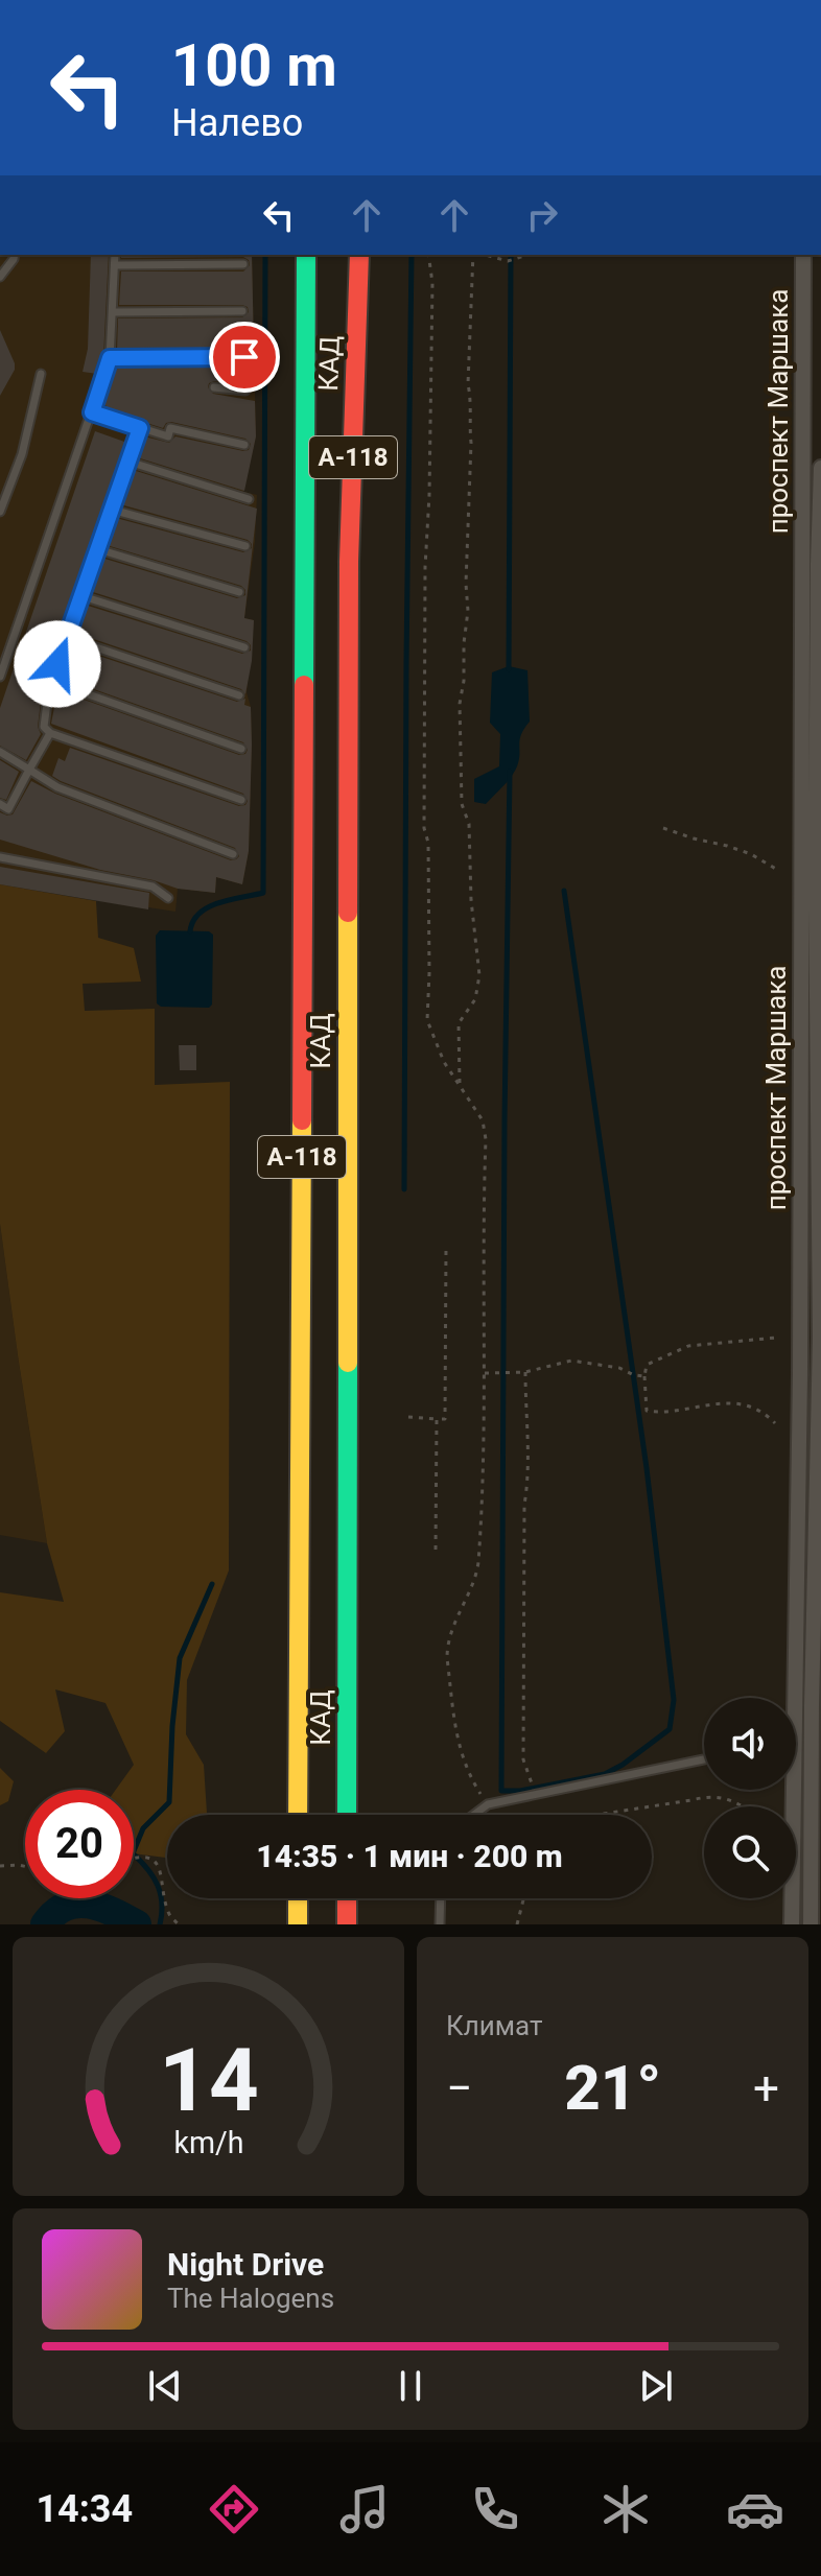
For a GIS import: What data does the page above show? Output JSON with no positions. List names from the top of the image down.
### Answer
{
  "streets": {
    "highway": ["КАД", "А-118"],
    "street": ["проспект Маршака"]
  },
  "page": {
    "turn": ["100 m", "Налево"],
    "limit": "20",
    "trip": "14:35 · 1 мин · 200 m",
    "tile": "Климат",
    "heat": ["−", "21°", "+"],
    "song": ["Night Drive", "The Halogens"],
    "tabs": "14:34",
    "gauge": ["14", "km/h"]
  }
}
